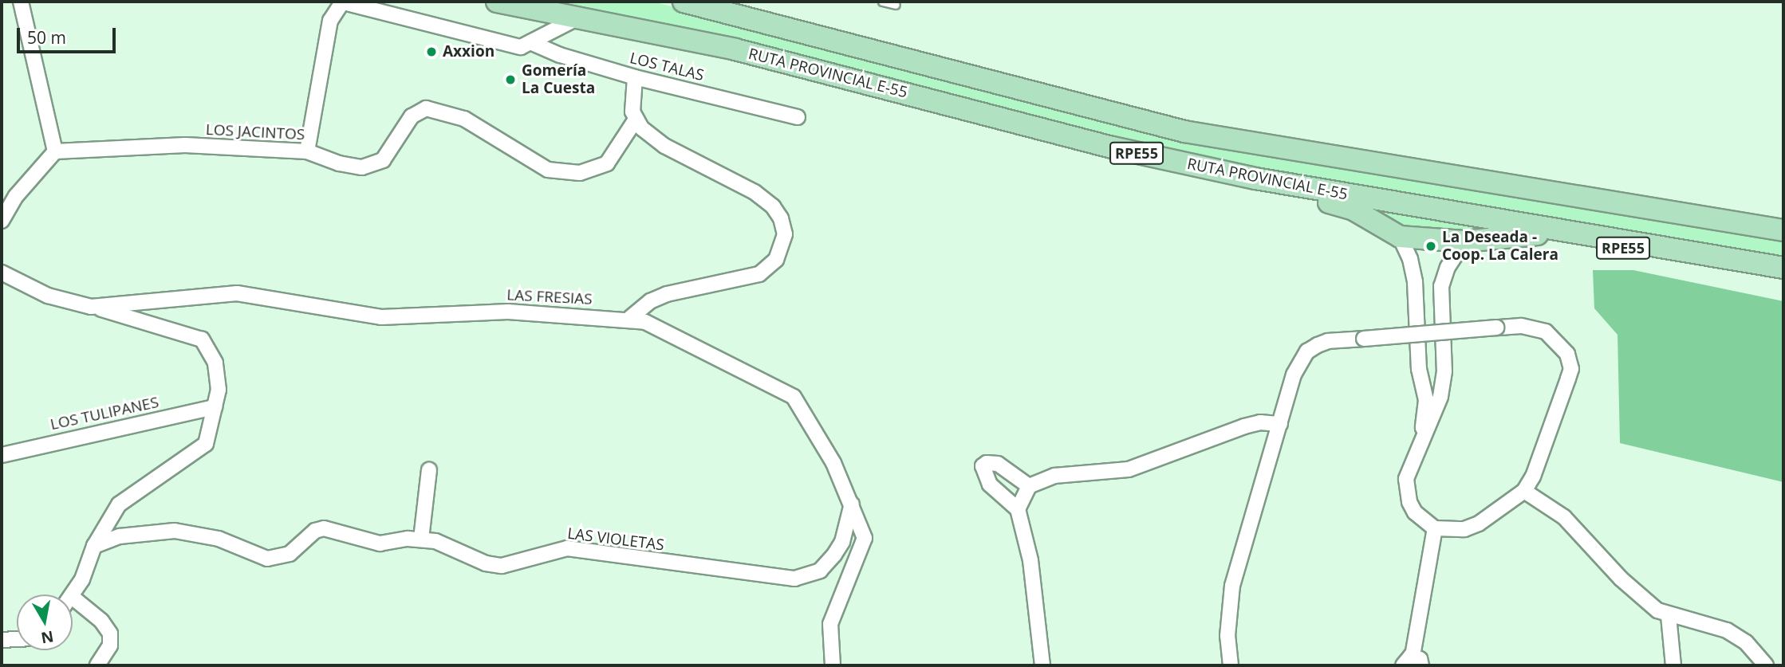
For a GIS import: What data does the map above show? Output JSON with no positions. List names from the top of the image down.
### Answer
{
  "streets": {
    "main road": ["RUTA PROVINCIAL E-55", "RPE55"],
    "street": [
      "LOS TALAS",
      "LOS JACINTOS",
      "LAS FRESIAS",
      "LOS TULIPANES",
      "LAS VIOLETAS"
    ]
  },
  "crossings": [
    ["RUTA PROVINCIAL E-55", "RPE55"],
    ["LAS FRESIAS", "LAS VIOLETAS"]
  ],
  "places": ["Axxion", "Gomería La Cuesta", "La Deseada - Coop. La Calera"],
  "scale_bar": "50 m",
  "north": "bottom"
}
